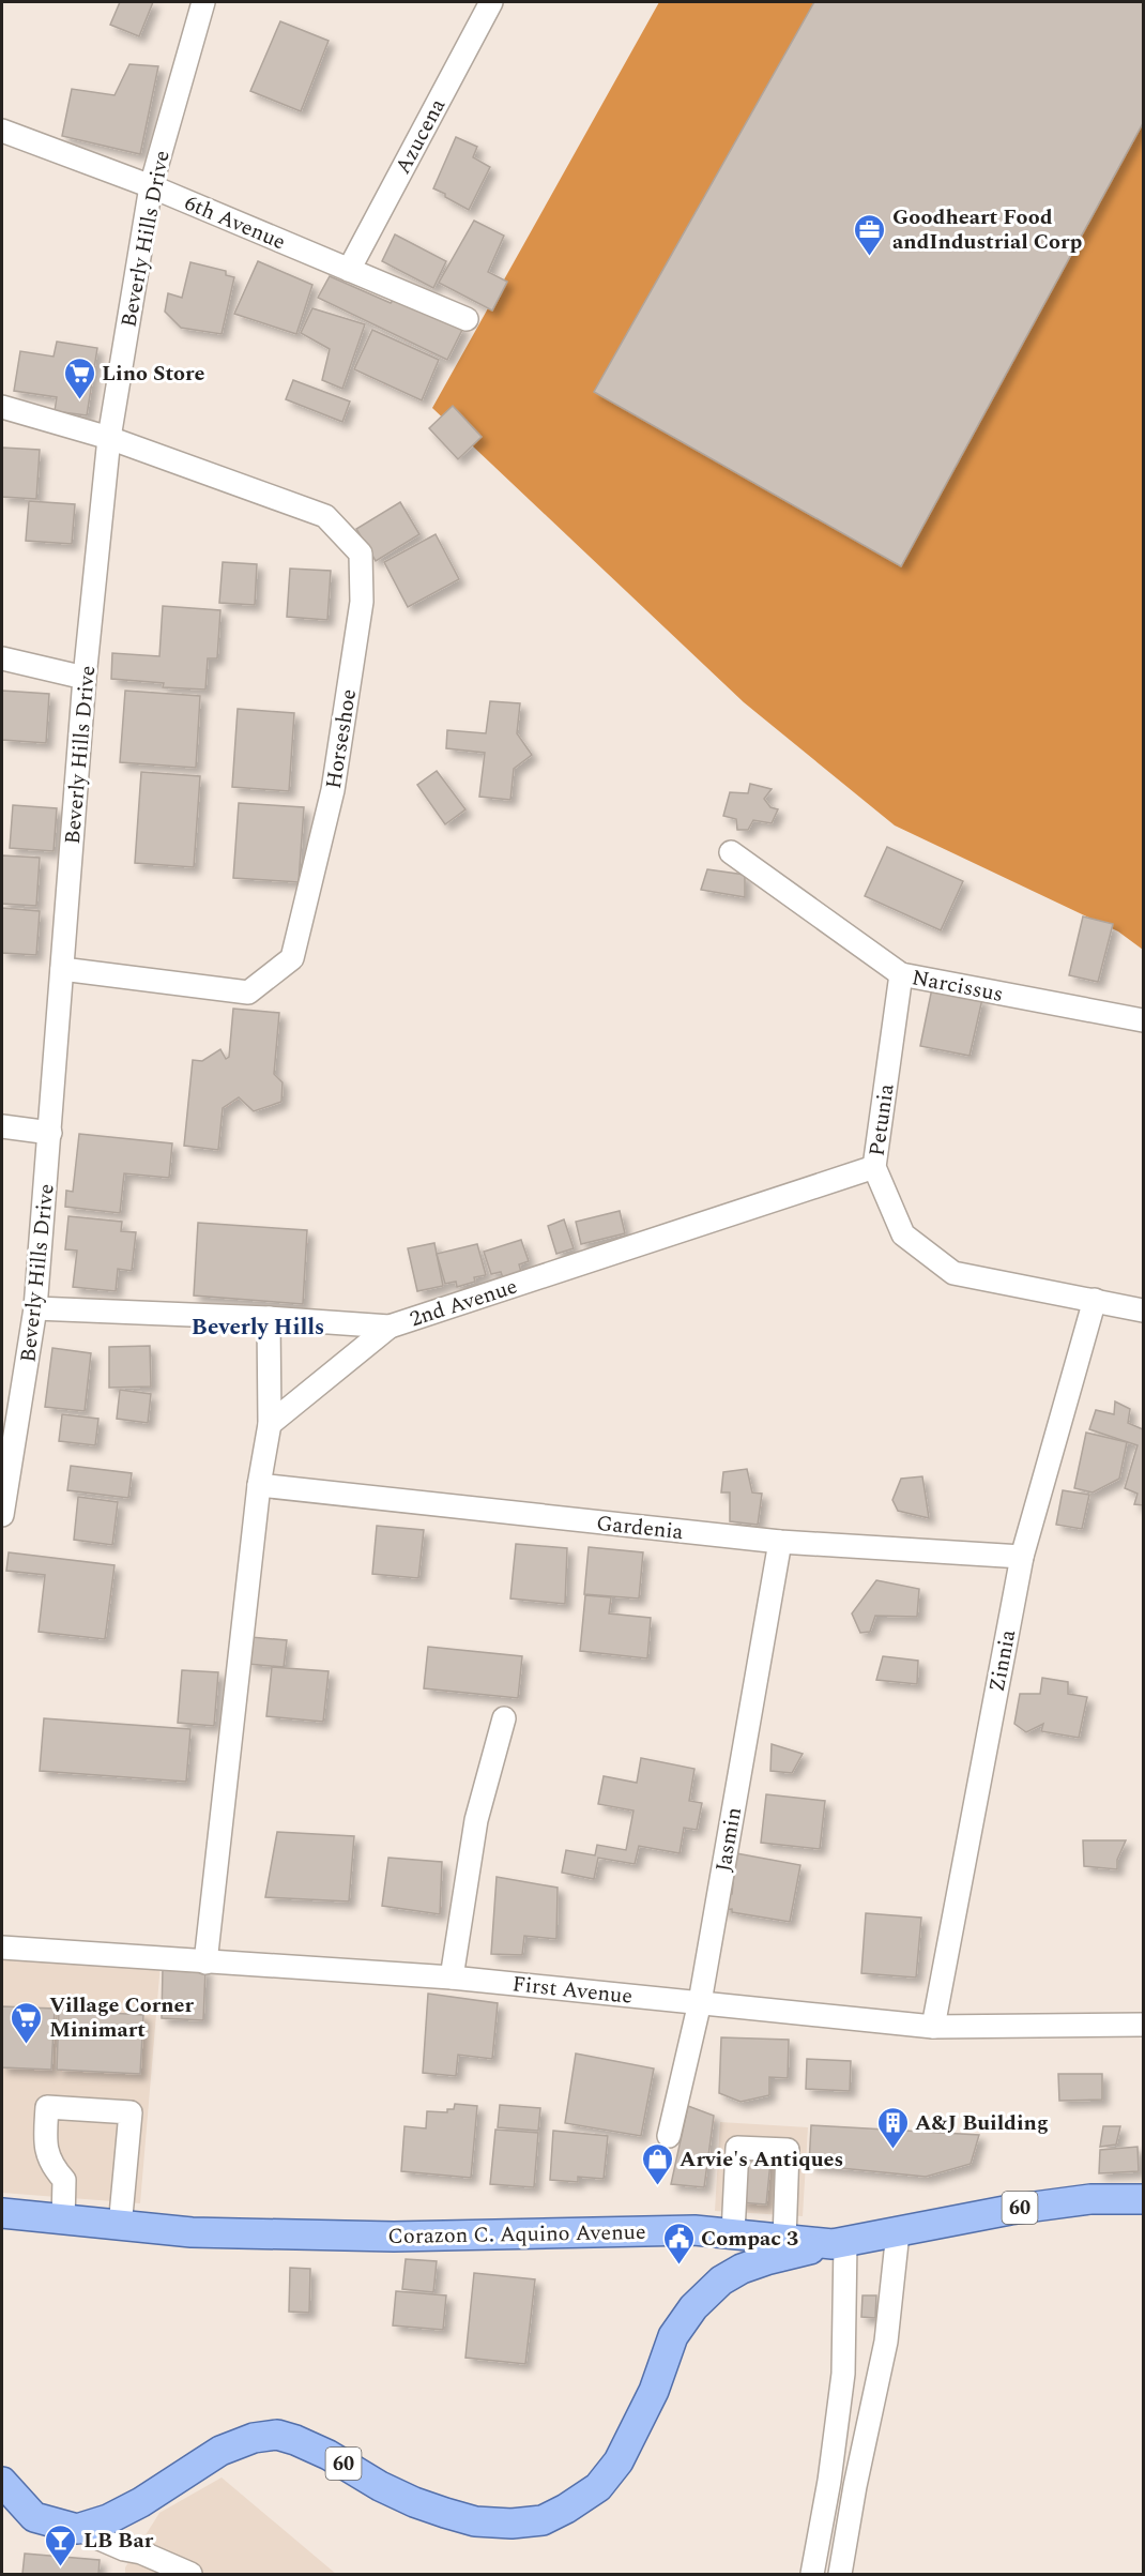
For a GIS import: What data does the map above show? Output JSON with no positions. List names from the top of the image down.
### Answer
{
  "streets": {
    "main road": ["60", "Corazon C. Aquino Avenue"],
    "street": [
      "Azucena",
      "6th Avenue",
      "Beverly Hills Drive",
      "Horseshoe",
      "Narcissus",
      "Petunia",
      "2nd Avenue",
      "Gardenia",
      "Zinnia",
      "Jasmin",
      "First Avenue"
    ]
  },
  "crossings": [
    ["Azucena", "6th Avenue"],
    ["6th Avenue", "Beverly Hills Drive"],
    ["Beverly Hills Drive", "Horseshoe"],
    ["Beverly Hills Drive", "2nd Avenue"],
    ["Narcissus", "Petunia"],
    ["Petunia", "2nd Avenue"],
    ["Petunia", "Zinnia"],
    ["Gardenia", "Zinnia"],
    ["Gardenia", "Jasmin"],
    ["Zinnia", "First Avenue"],
    ["Jasmin", "First Avenue"],
    ["60", "Corazon C. Aquino Avenue"]
  ],
  "districts": ["Beverly Hills"],
  "places": {
    "office": ["Goodheart Food andIndustrial Corp"],
    "supermarket": ["Lino Store", "Village Corner Minimart"],
    "building": ["A&J Building"],
    "shop": ["Arvie's Antiques"],
    "public building": ["Compac 3"],
    "bar": ["LB Bar"]
  }
}
